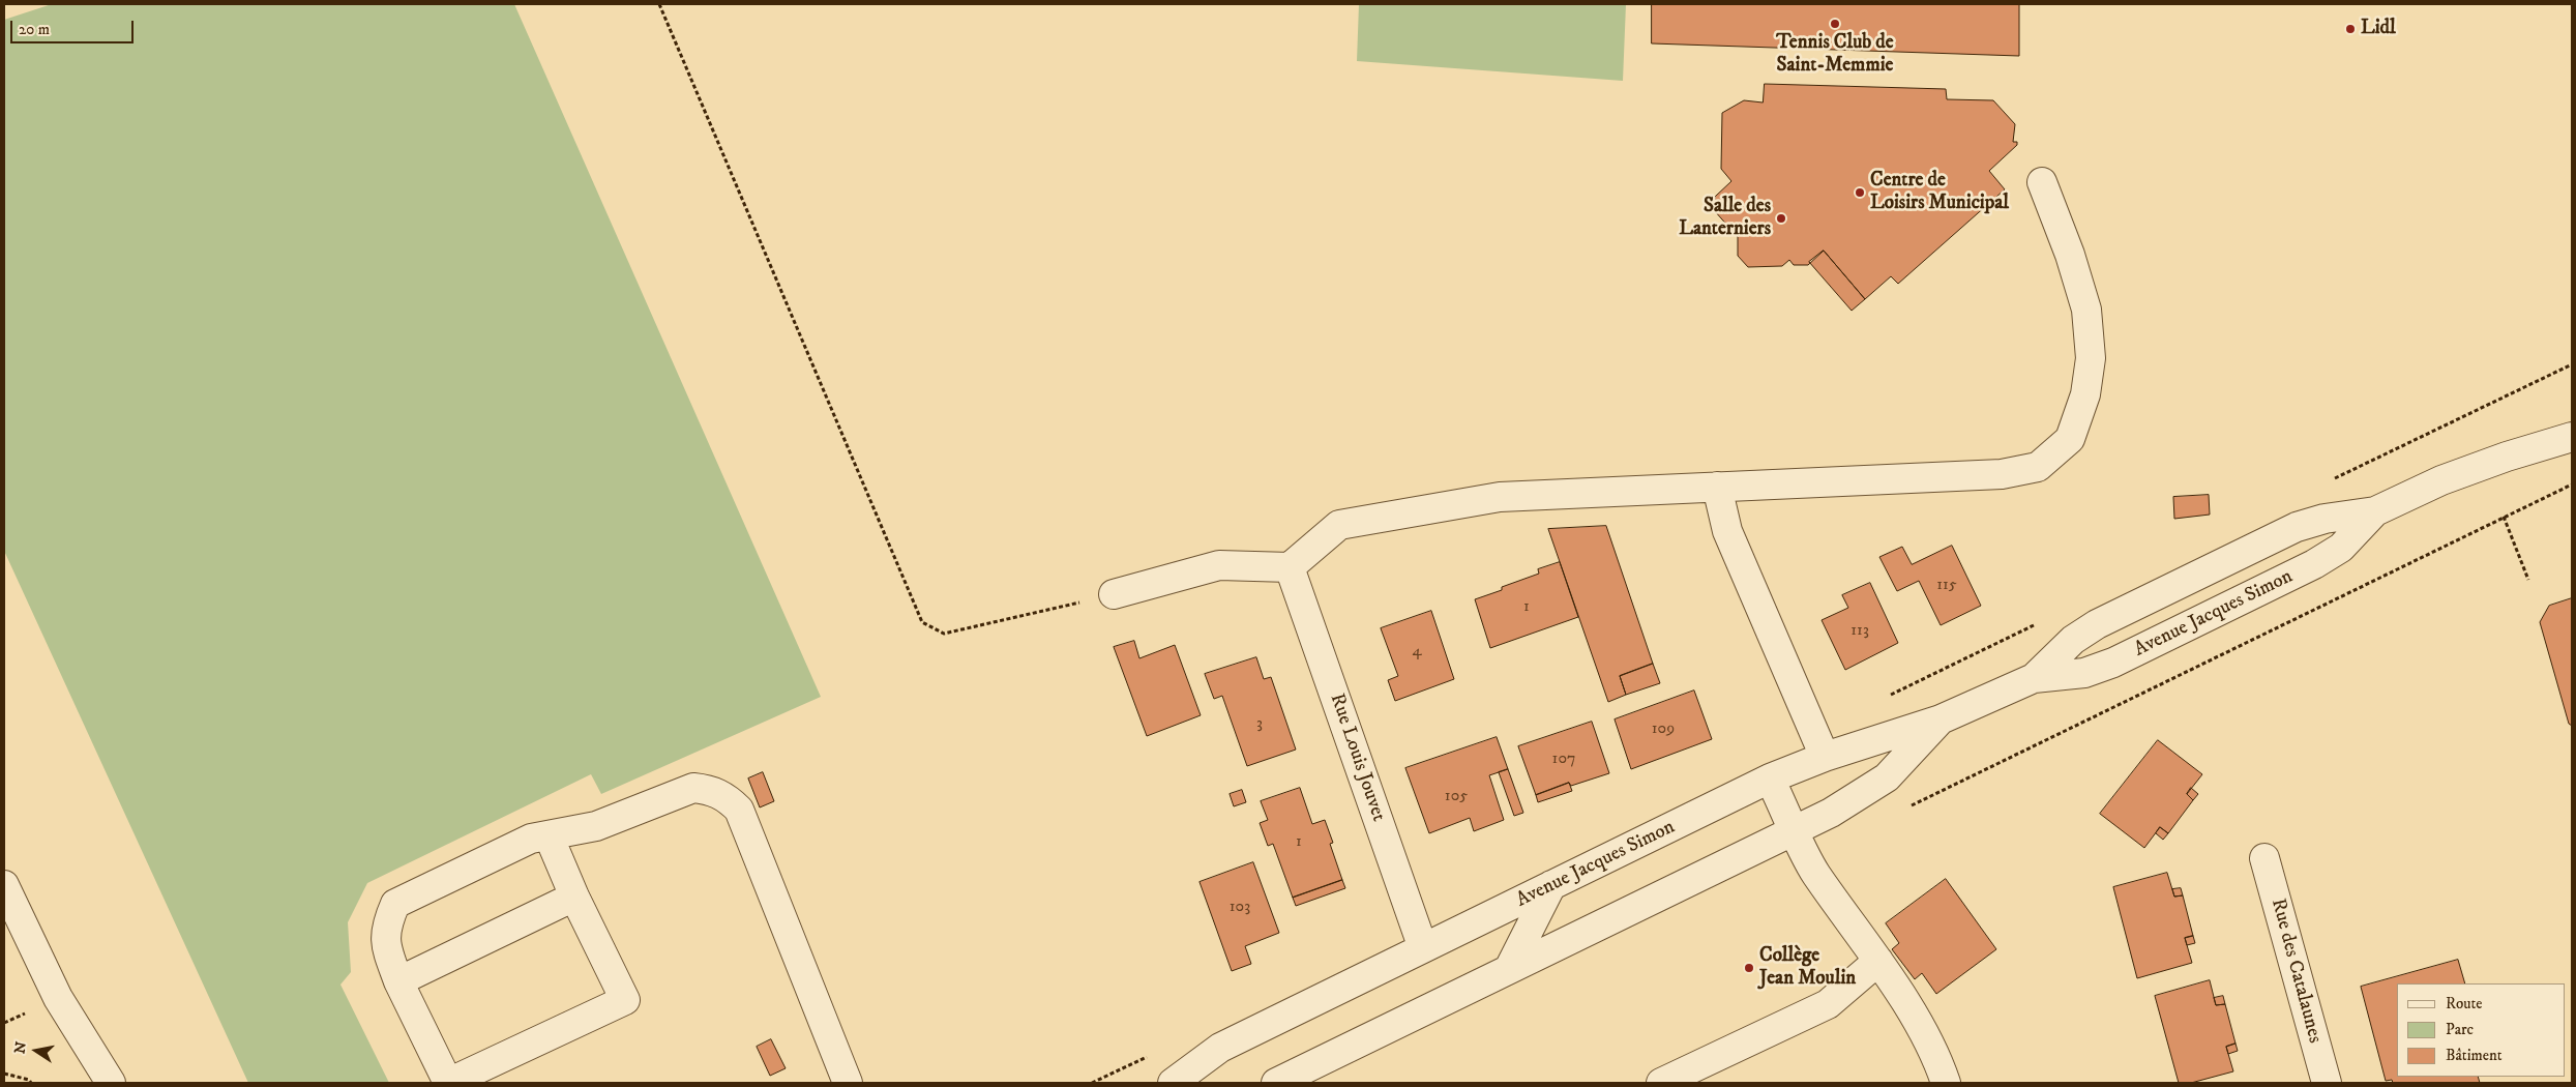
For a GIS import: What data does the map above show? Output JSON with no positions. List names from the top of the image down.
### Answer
{
  "streets": {
    "street": ["Avenue Jacques Simon", "Rue Louis Jouvet", "Rue des Catalaunes"]
  },
  "crossings": [
    ["Avenue Jacques Simon", "Rue Louis Jouvet"]
  ],
  "places": [
    "Tennis Club de Saint-Memmie",
    "Lidl",
    "Centre de Loisirs Municipal",
    "Salle des Lanterniers",
    "Collège Jean Moulin"
  ],
  "house_numbers": [
    "115",
    "1",
    "113",
    "4",
    "3",
    "109",
    "107",
    "105",
    "1",
    "103"
  ],
  "legend": ["Route", "Parc", "Bâtiment"],
  "scale_bar": "20 m",
  "north": "left"
}
